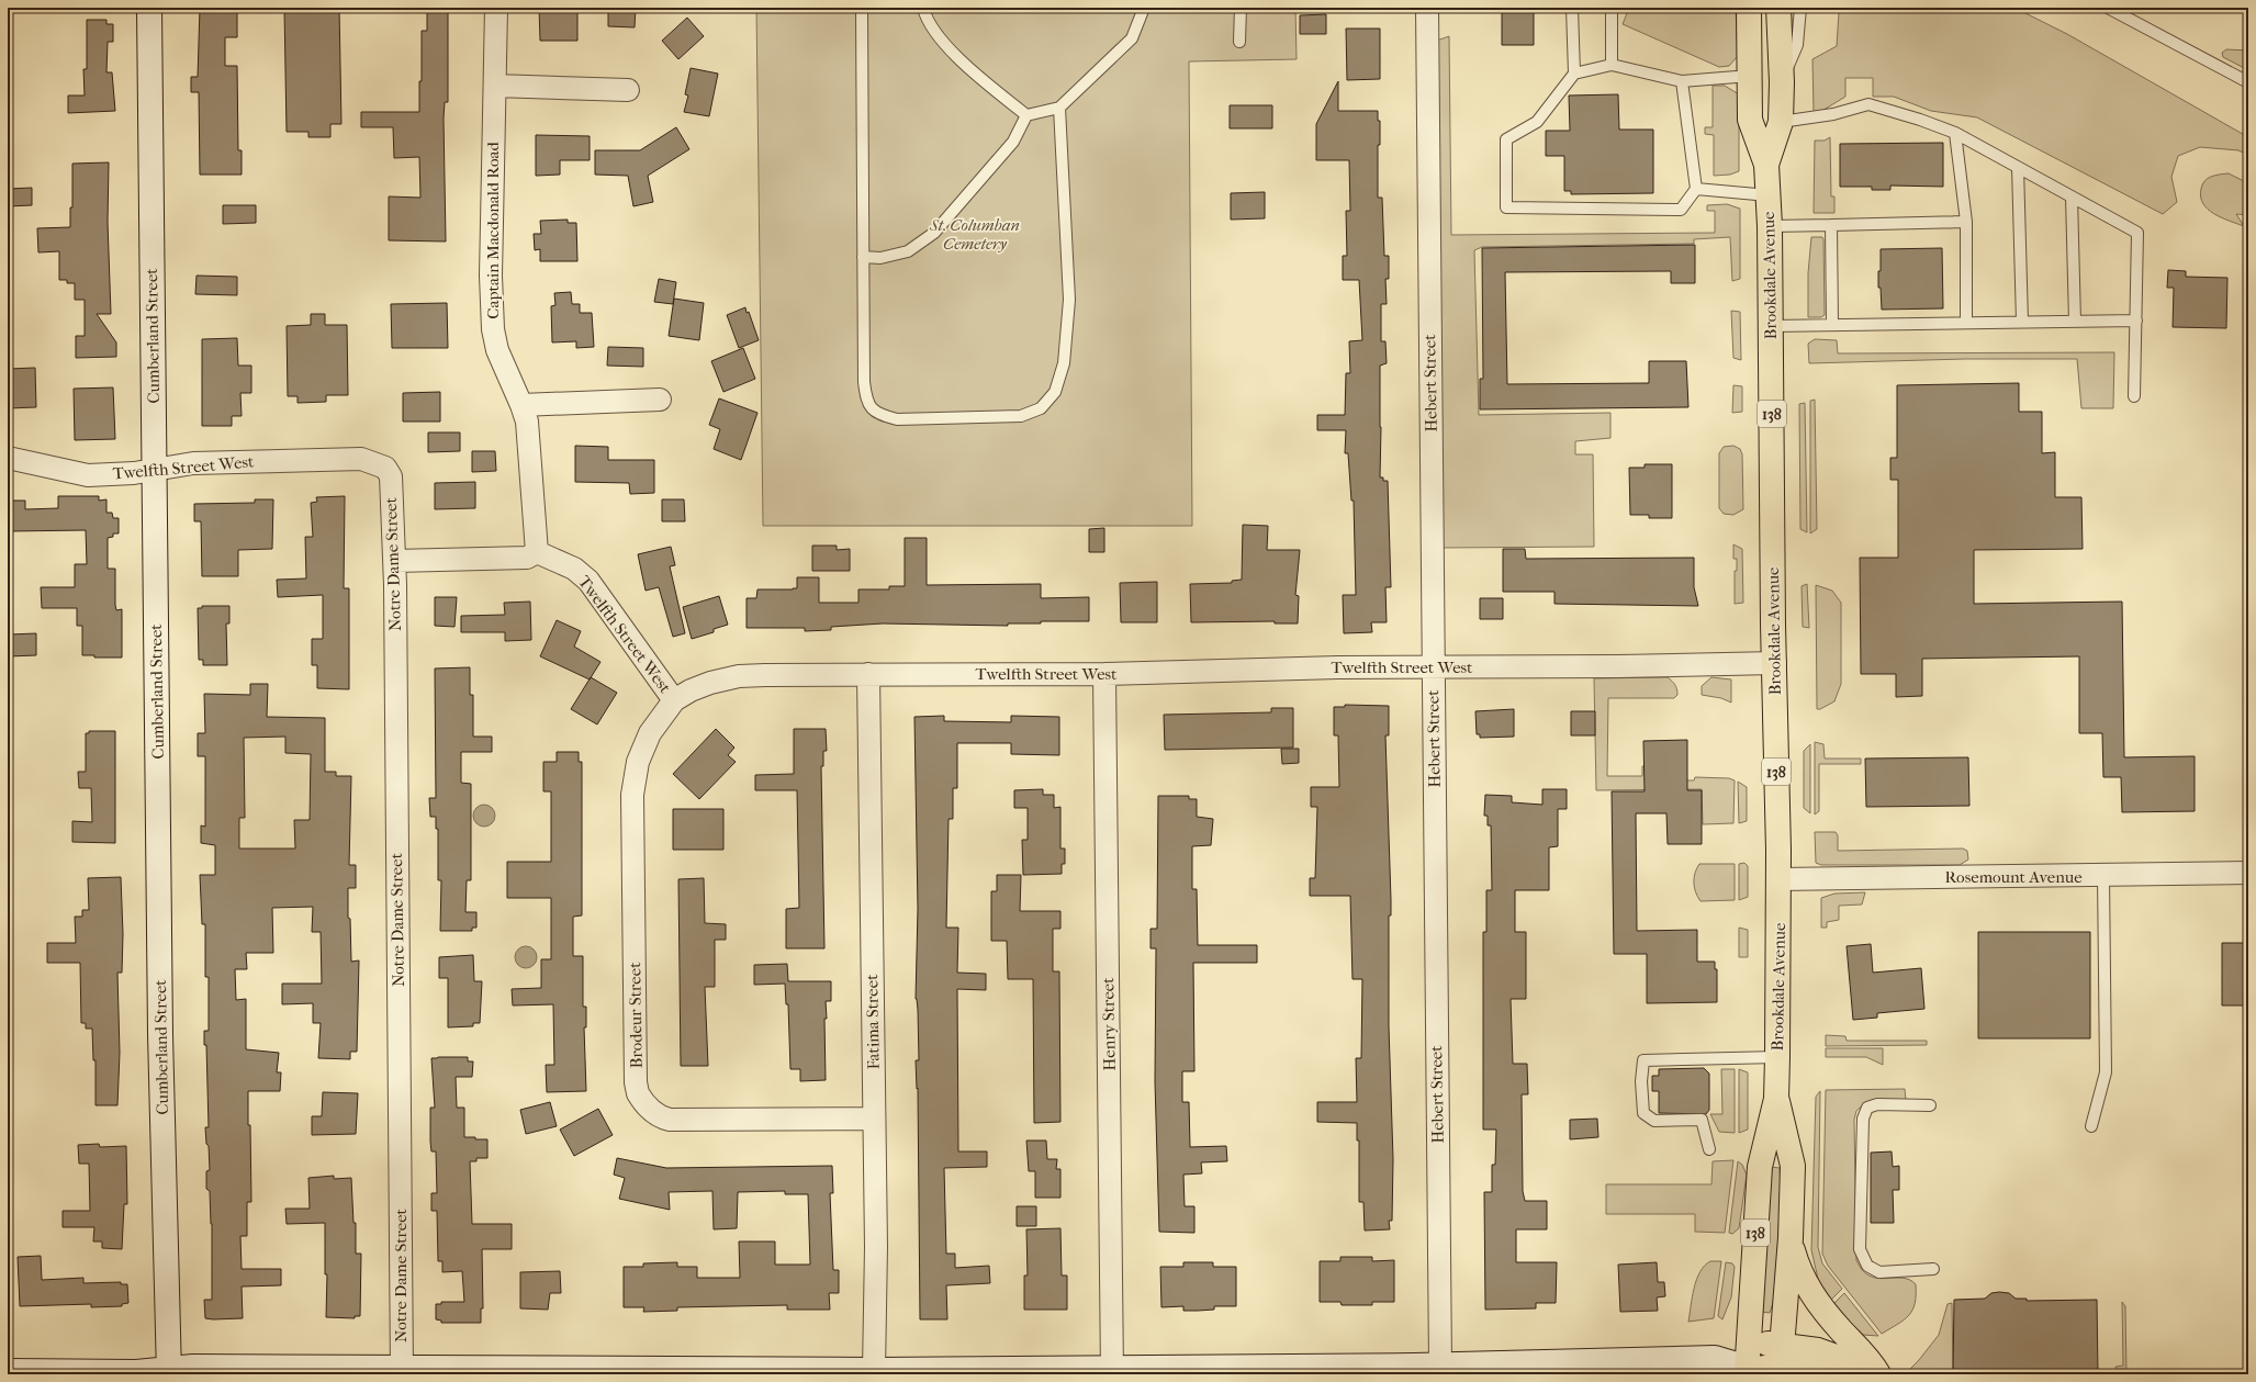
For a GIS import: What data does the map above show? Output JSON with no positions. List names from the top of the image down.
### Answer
{
  "streets": {
    "main road": ["Brookdale Avenue", "138"],
    "street": [
      "Captain Macdonald Road",
      "Cumberland Street",
      "Hebert Street",
      "Twelfth Street West",
      "Notre Dame Street",
      "Rosemount Avenue",
      "Brodeur Street",
      "Fatima Street",
      "Henry Street"
    ]
  },
  "crossings": [
    ["Captain Macdonald Road", "Twelfth Street West"],
    ["Brookdale Avenue", "Twelfth Street West"],
    ["Brookdale Avenue", "Rosemount Avenue"],
    ["Cumberland Street", "Twelfth Street West"],
    ["Hebert Street", "Twelfth Street West"],
    ["Twelfth Street West", "Notre Dame Street"],
    ["Twelfth Street West", "Brodeur Street"],
    ["Twelfth Street West", "Fatima Street"],
    ["Twelfth Street West", "Henry Street"],
    ["Brodeur Street", "Fatima Street"]
  ],
  "parks": ["St. Columban Cemetery"]
}
